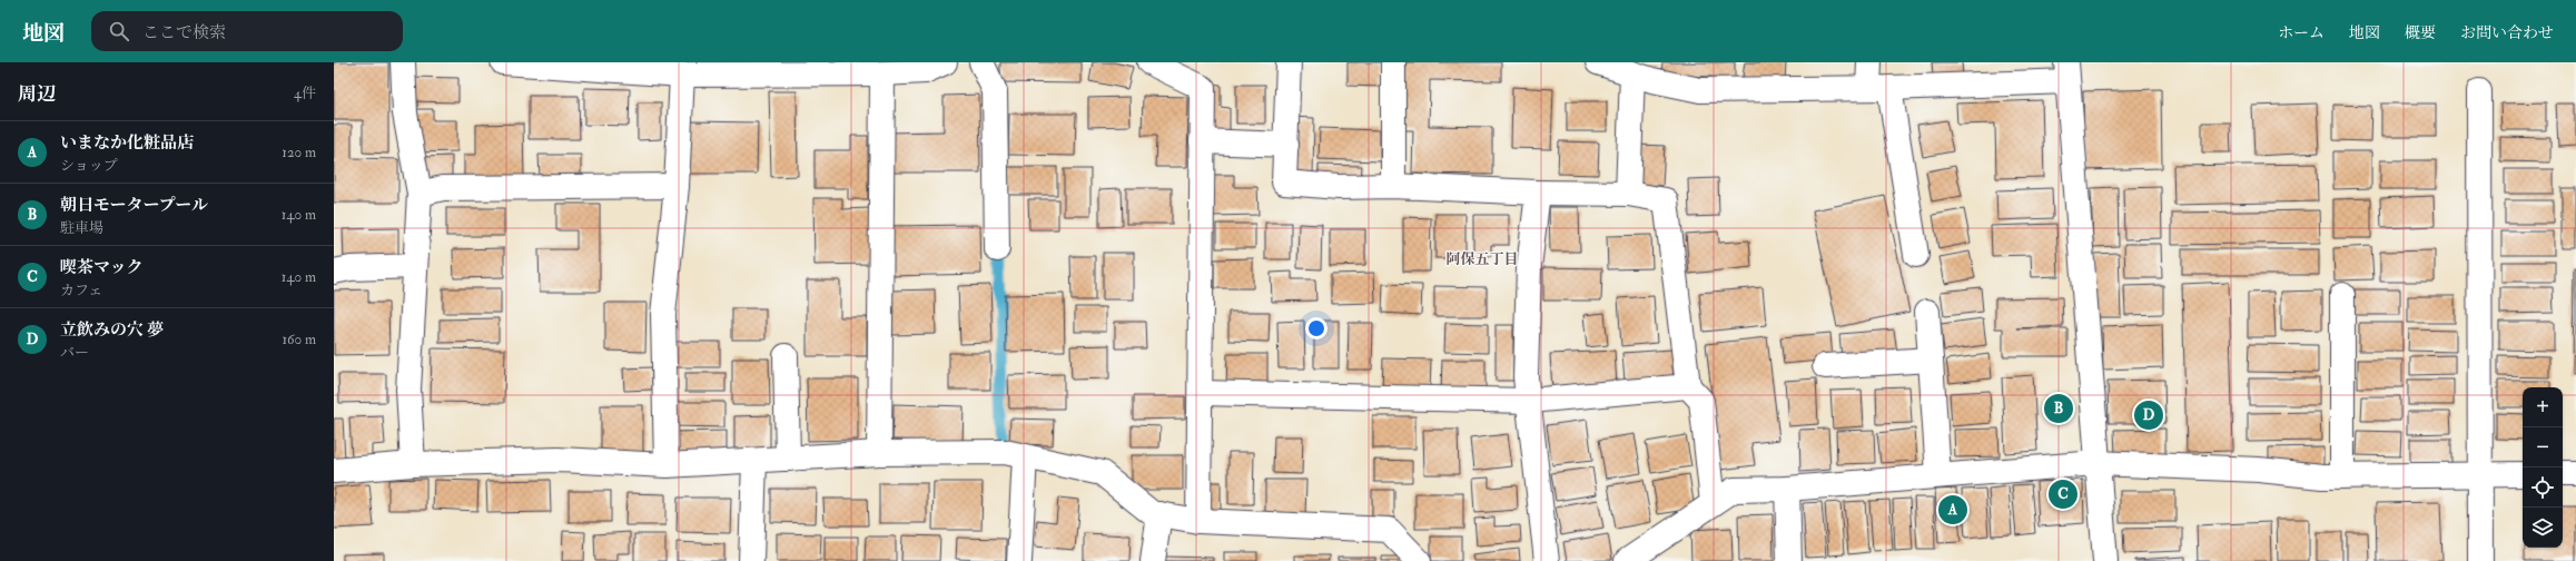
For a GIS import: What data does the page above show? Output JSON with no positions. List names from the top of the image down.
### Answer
{
  "districts": ["阿保五丁目"],
  "page": {
    "header": "地図",
    "search": "ここで検索",
    "nav": [
      "ホーム",
      "地図",
      "概要",
      "お問い合わせ"
    ],
    "heading": ["周辺", "4件"],
    "list": [
      {
        "mark": "A",
        "name": "いまなか化粧品店",
        "note": "ショップ",
        "value": "120 m"
      },
      {
        "mark": "B",
        "name": "朝日モータープール",
        "note": "駐車場",
        "value": "140 m"
      },
      {
        "mark": "C",
        "name": "喫茶マック",
        "note": "カフェ",
        "value": "140 m"
      },
      {
        "mark": "D",
        "name": "立飲みの穴 夢",
        "note": "バー",
        "value": "160 m"
      }
    ],
    "map_buttons": ["+", "−"],
    "pins": [
      "B",
      "D",
      "C",
      "A"
    ]
  }
}
